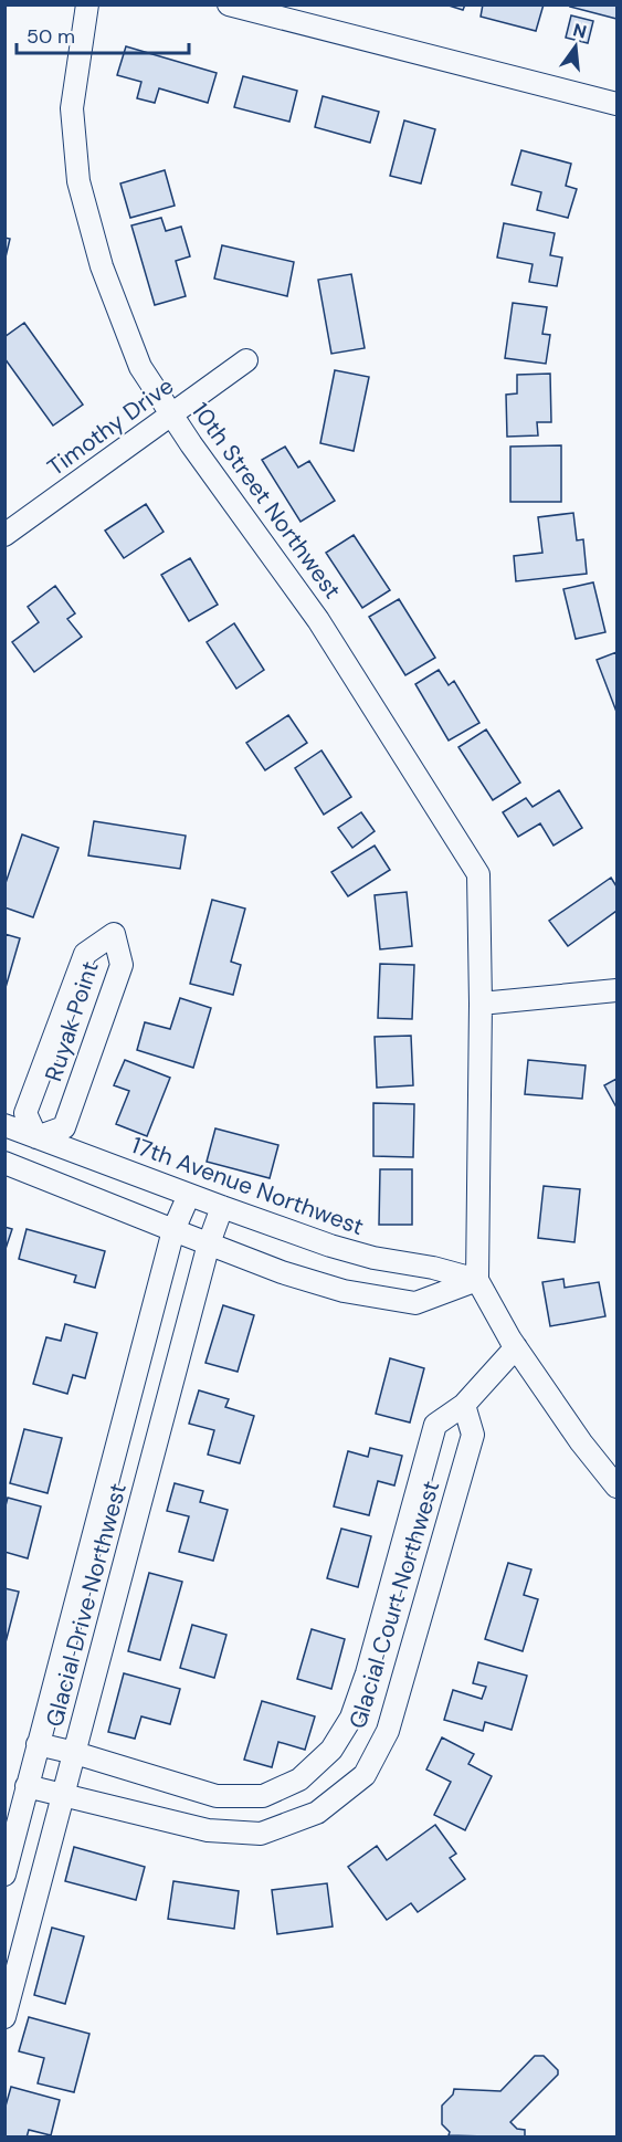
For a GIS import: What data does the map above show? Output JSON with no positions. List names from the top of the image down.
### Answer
{
  "streets": {
    "street": [
      "Timothy Drive",
      "10th Street Northwest",
      "Ruyak Point",
      "17th Avenue Northwest",
      "Glacial Drive Northwest",
      "Glacial Court Northwest"
    ]
  },
  "crossings": [
    ["Timothy Drive", "10th Street Northwest"],
    ["Ruyak Point", "17th Avenue Northwest"],
    ["17th Avenue Northwest", "Glacial Drive Northwest"],
    ["Glacial Drive Northwest", "Glacial Court Northwest"]
  ],
  "scale_bar": "50 m",
  "north": "top"
}
